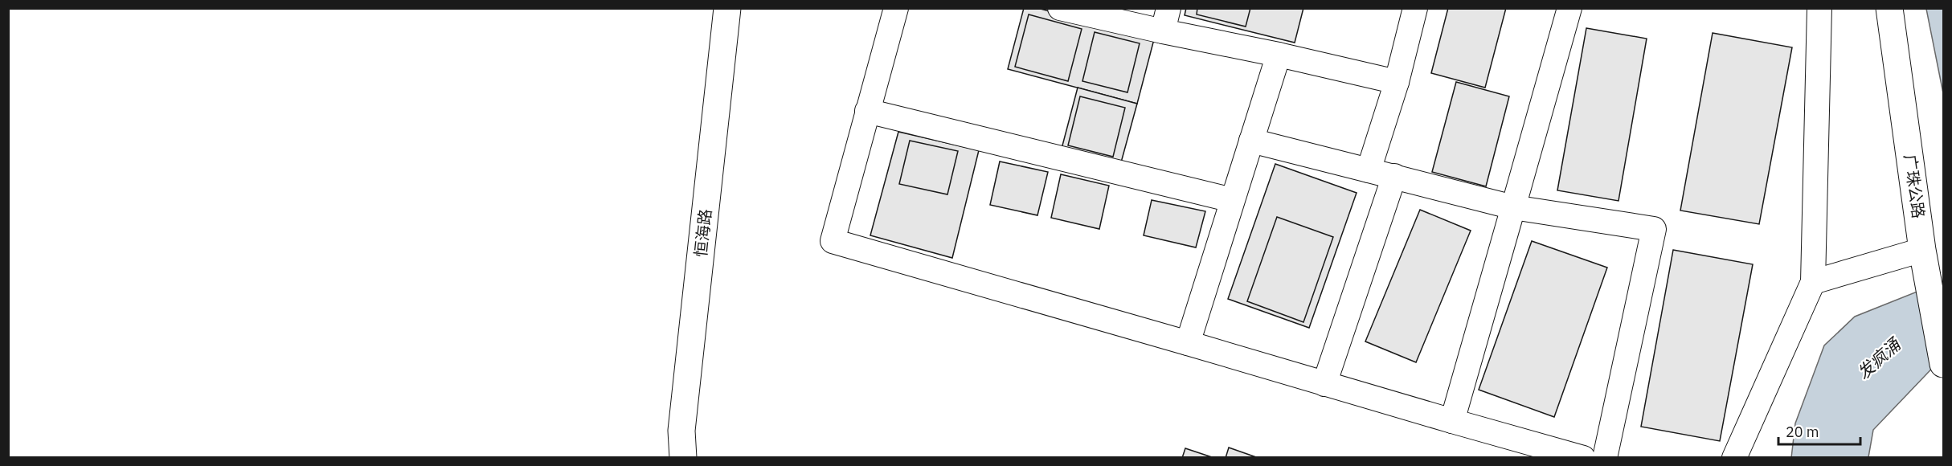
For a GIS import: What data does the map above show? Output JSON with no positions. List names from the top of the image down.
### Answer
{
  "streets": {
    "street": ["广珠公路", "恒海路"]
  },
  "water": ["发疯涌"],
  "scale_bar": "20 m"
}
